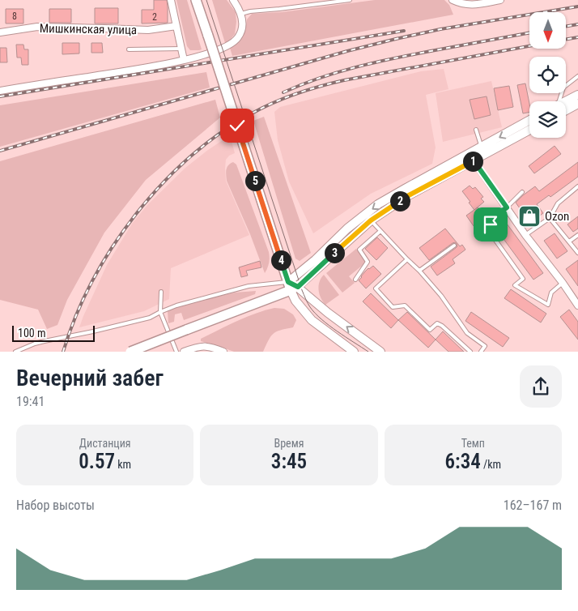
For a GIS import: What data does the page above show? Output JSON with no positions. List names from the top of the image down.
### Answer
{
  "streets": {
    "street": ["Мишкинская улица"]
  },
  "places": {
    "shop": ["Ozon"]
  },
  "house_numbers": ["8", "2"],
  "scale_bar": "100 m",
  "north": "bottom",
  "page": {
    "pins": [
      "1",
      "5",
      "2",
      "3",
      "4"
    ],
    "scale": "100 m",
    "heading": ["Вечерний забег", "19:41"],
    "stats": [
      ["Дистанция", "0.57 km"],
      ["Время", "3:45"],
      ["Темп", "6:34 /km"]
    ],
    "chart": ["Набор высоты", "162–167 m"]
  }
}
